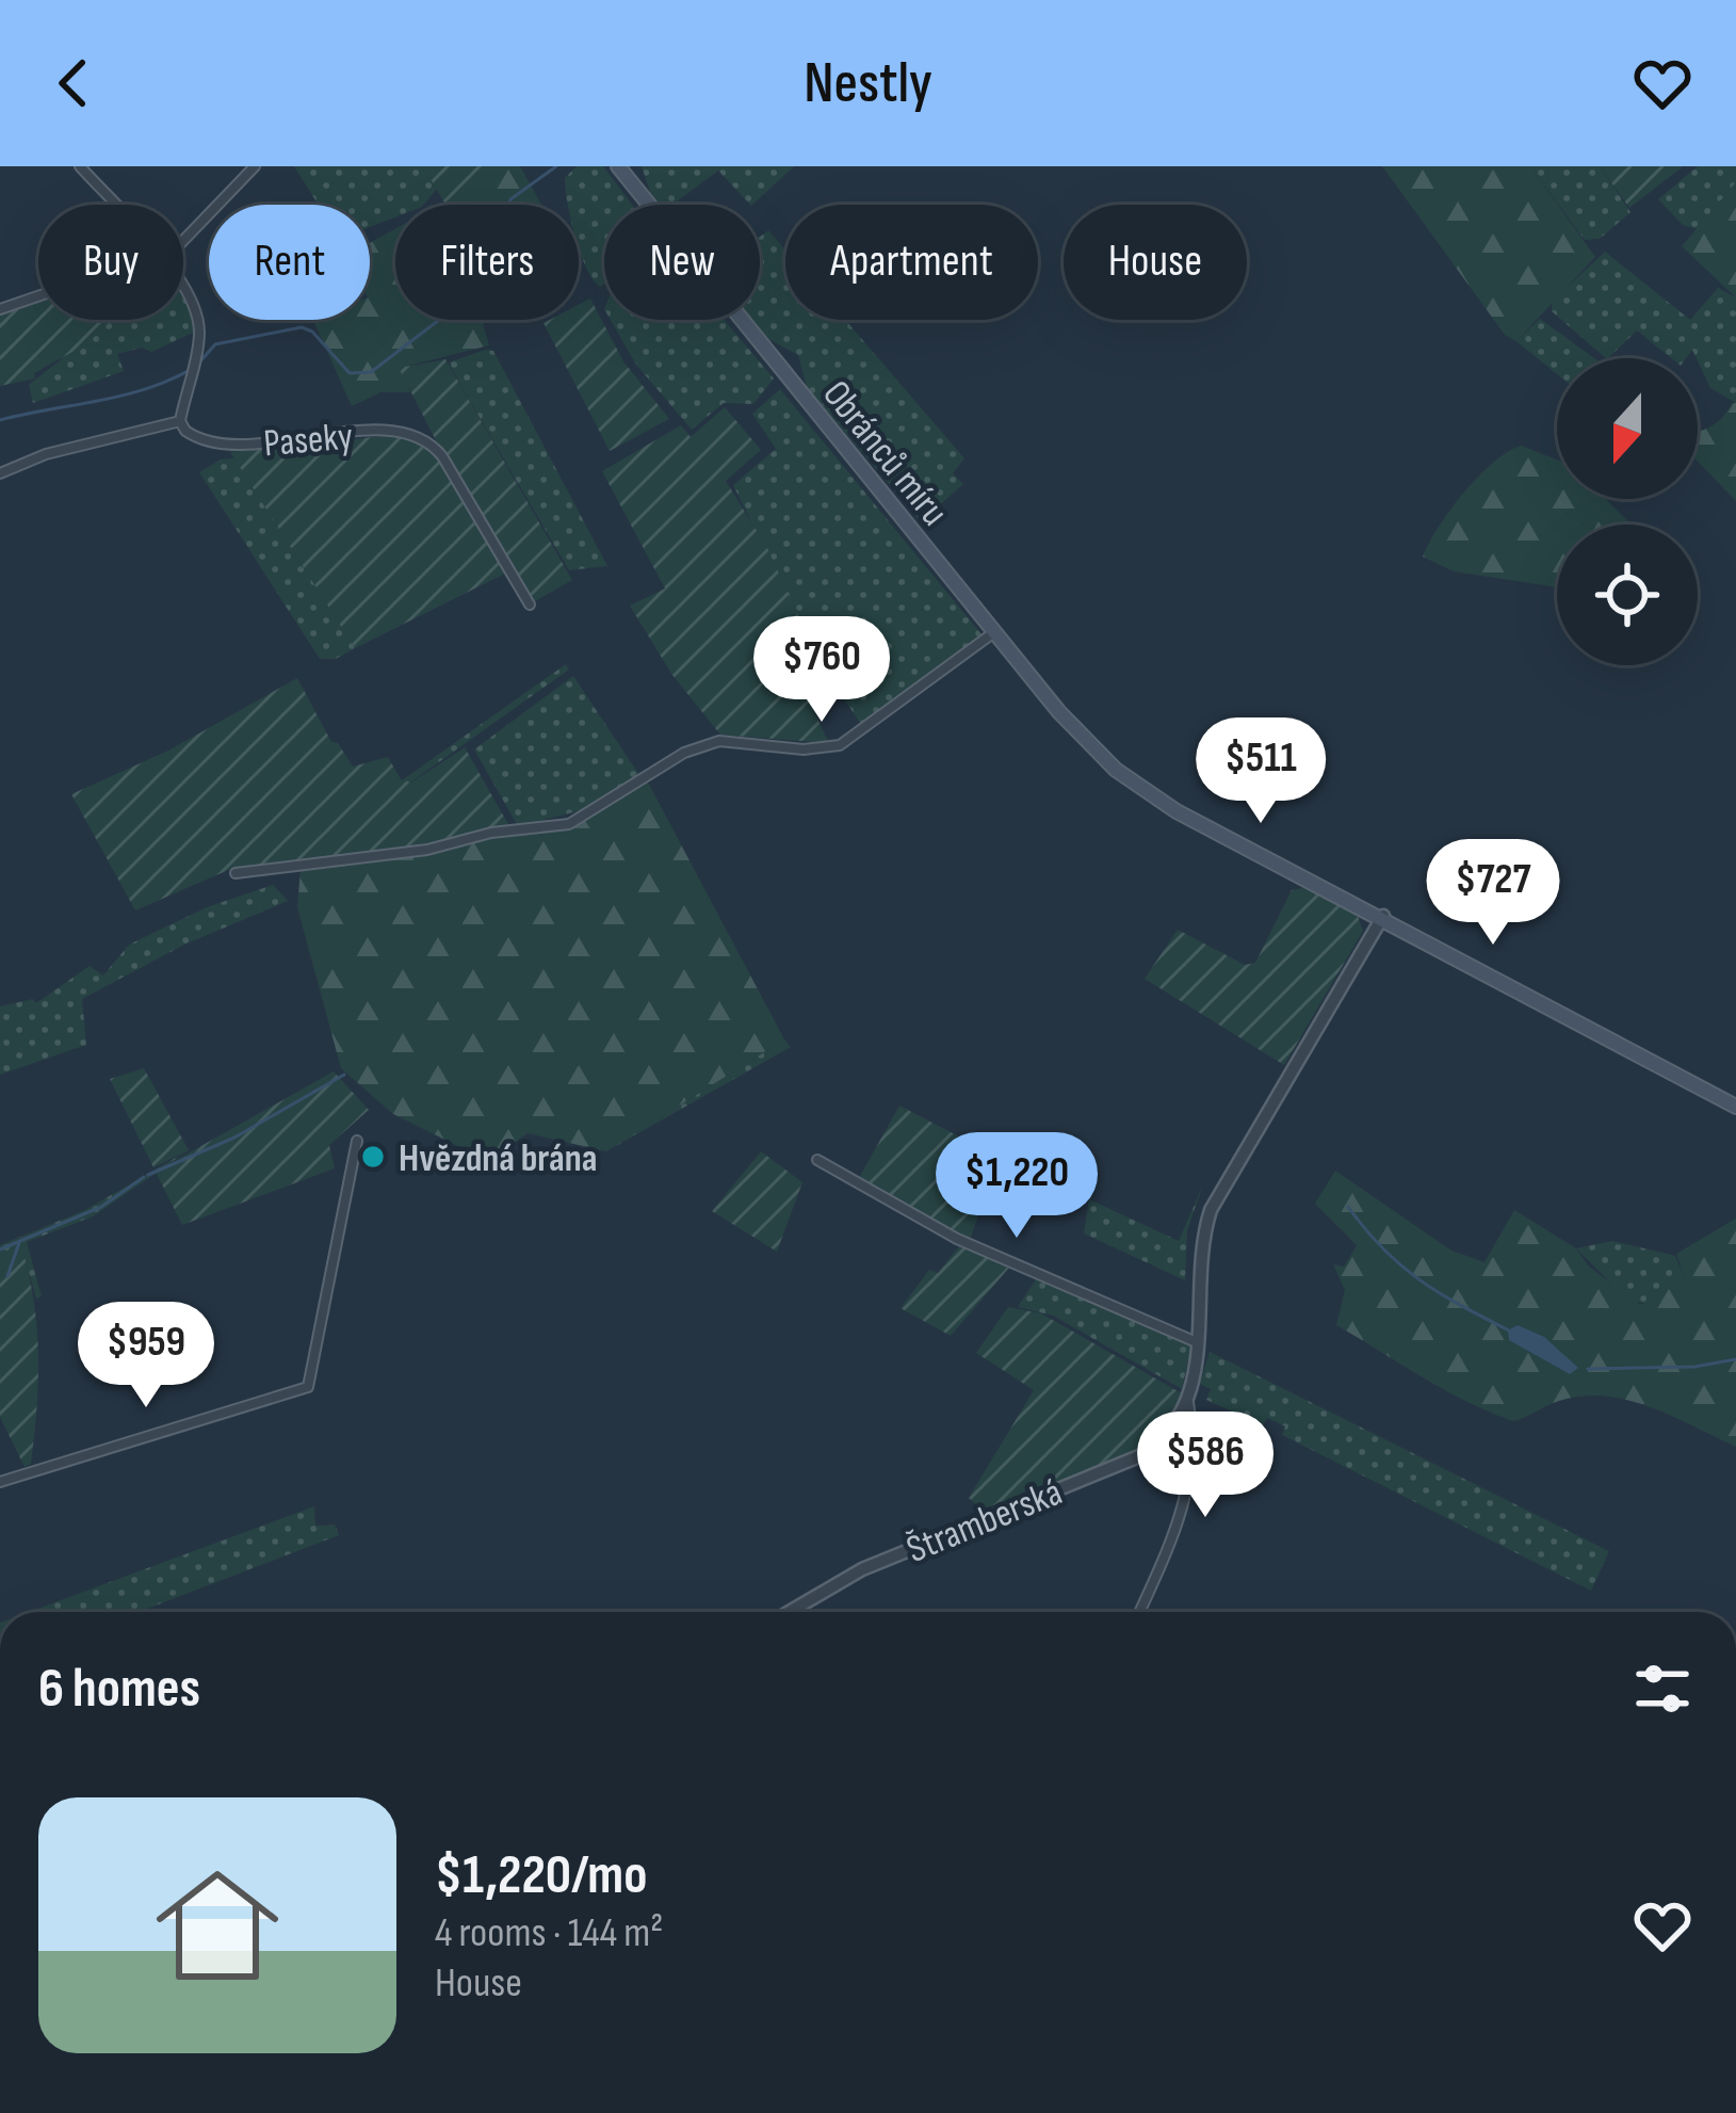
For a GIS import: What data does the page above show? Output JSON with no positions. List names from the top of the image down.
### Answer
{
  "streets": {
    "main road": ["Obránců míru"],
    "street": ["Paseky", "Štramberská"]
  },
  "crossings": [
    ["Obránců míru", "Štramberská"]
  ],
  "places": ["Hvězdná brána"],
  "north": "bottom",
  "page": {
    "header": "Nestly",
    "chip": [
      "Buy",
      "Rent",
      "Filters",
      "New",
      "Apartment",
      "House"
    ],
    "price": [
      "$760",
      "$511",
      "$727",
      "$1,220",
      "$959",
      "$586"
    ],
    "heading": "6 homes",
    "list": [
      {
        "name": "$1,220/mo",
        "note": "4 rooms · 144 m² · House"
      }
    ]
  }
}
